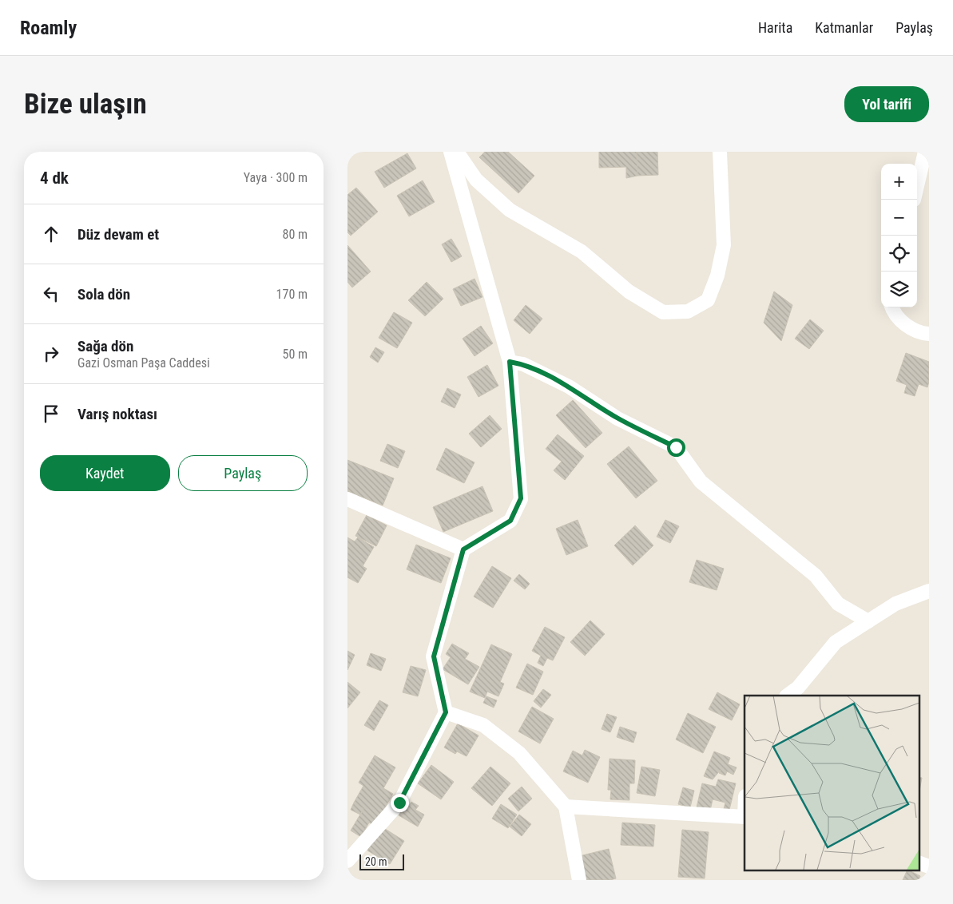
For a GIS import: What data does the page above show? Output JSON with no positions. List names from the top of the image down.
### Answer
{
  "scale_bar": "20 m",
  "page": {
    "header": "Roamly",
    "nav": ["Harita", "Katmanlar", "Paylaş"],
    "buttons": [
      "Yol tarifi",
      ["Kaydet", "Paylaş"]
    ],
    "title": "Bize ulaşın",
    "heading": ["4 dk", "Yaya · 300 m"],
    "map_buttons": ["+", "−"],
    "list": [
      ["Düz devam et", "80 m"],
      ["Sola dön", "170 m"],
      ["Sağa dön", "Gazi Osman Paşa Caddesi", "50 m"],
      "Varış noktası"
    ],
    "scale": "20 m"
  }
}
